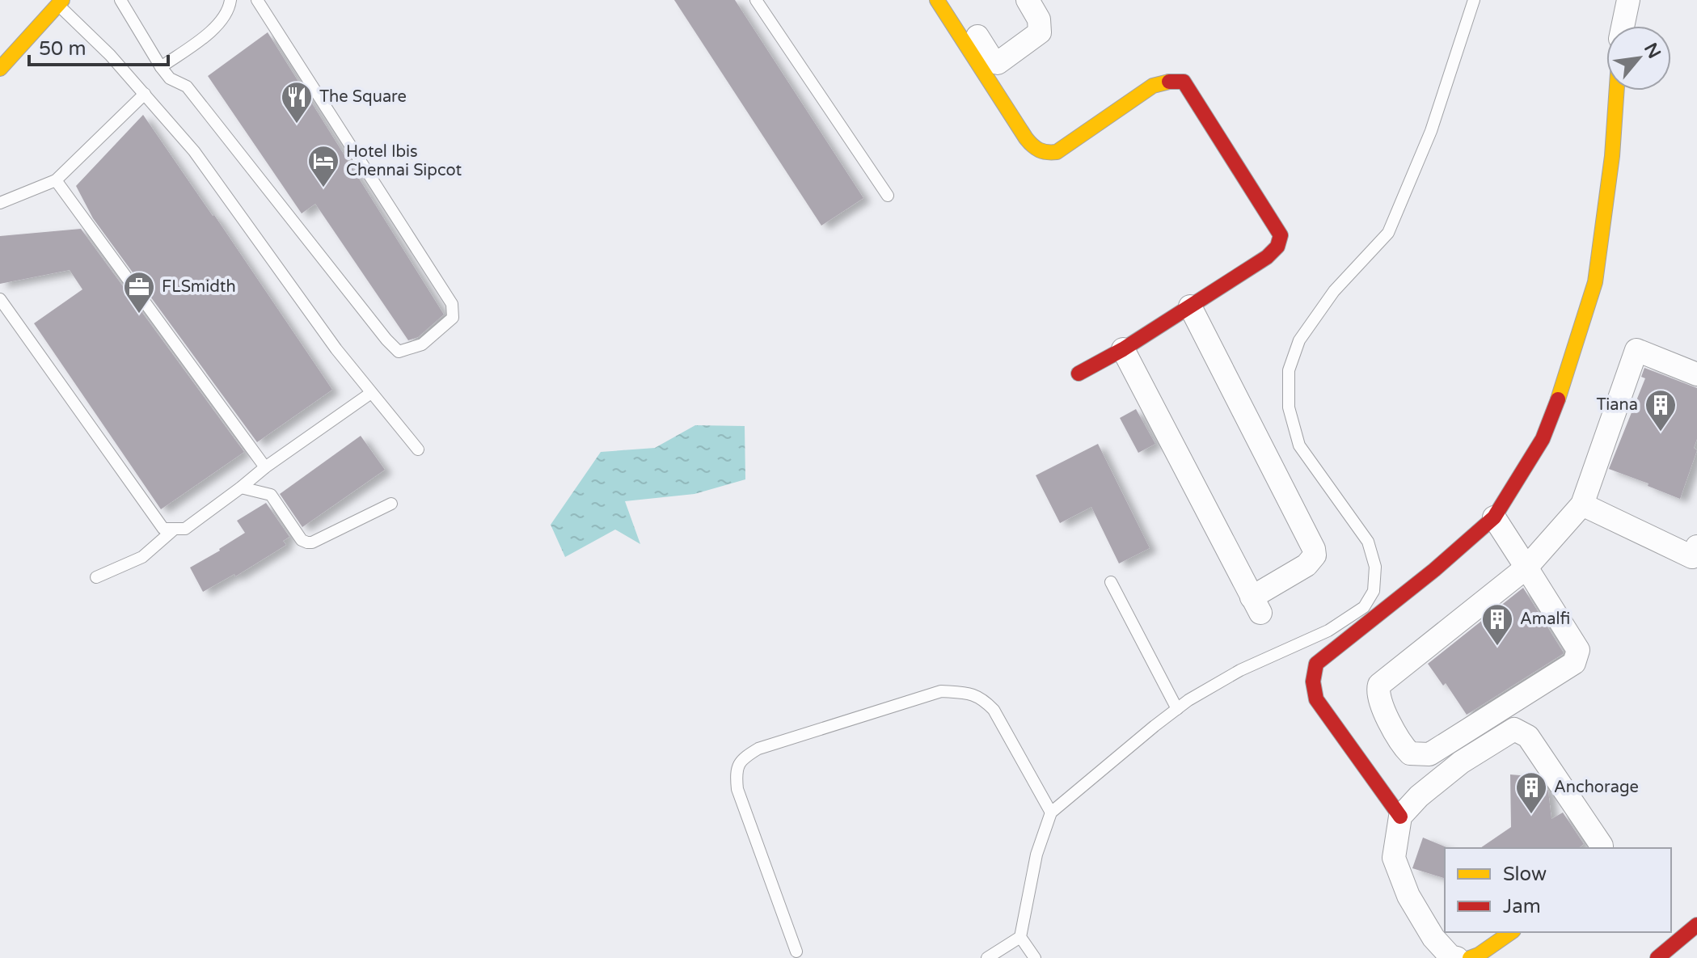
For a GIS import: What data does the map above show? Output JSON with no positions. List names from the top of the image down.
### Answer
{
  "places": {
    "restaurant": ["The Square"],
    "hotel": ["Hotel Ibis Chennai Sipcot"],
    "office": ["FLSmidth"],
    "building": ["Tiana", "Amalfi", "Anchorage"]
  },
  "legend": ["Slow", "Jam"],
  "scale_bar": "50 m",
  "north": "top right"
}
